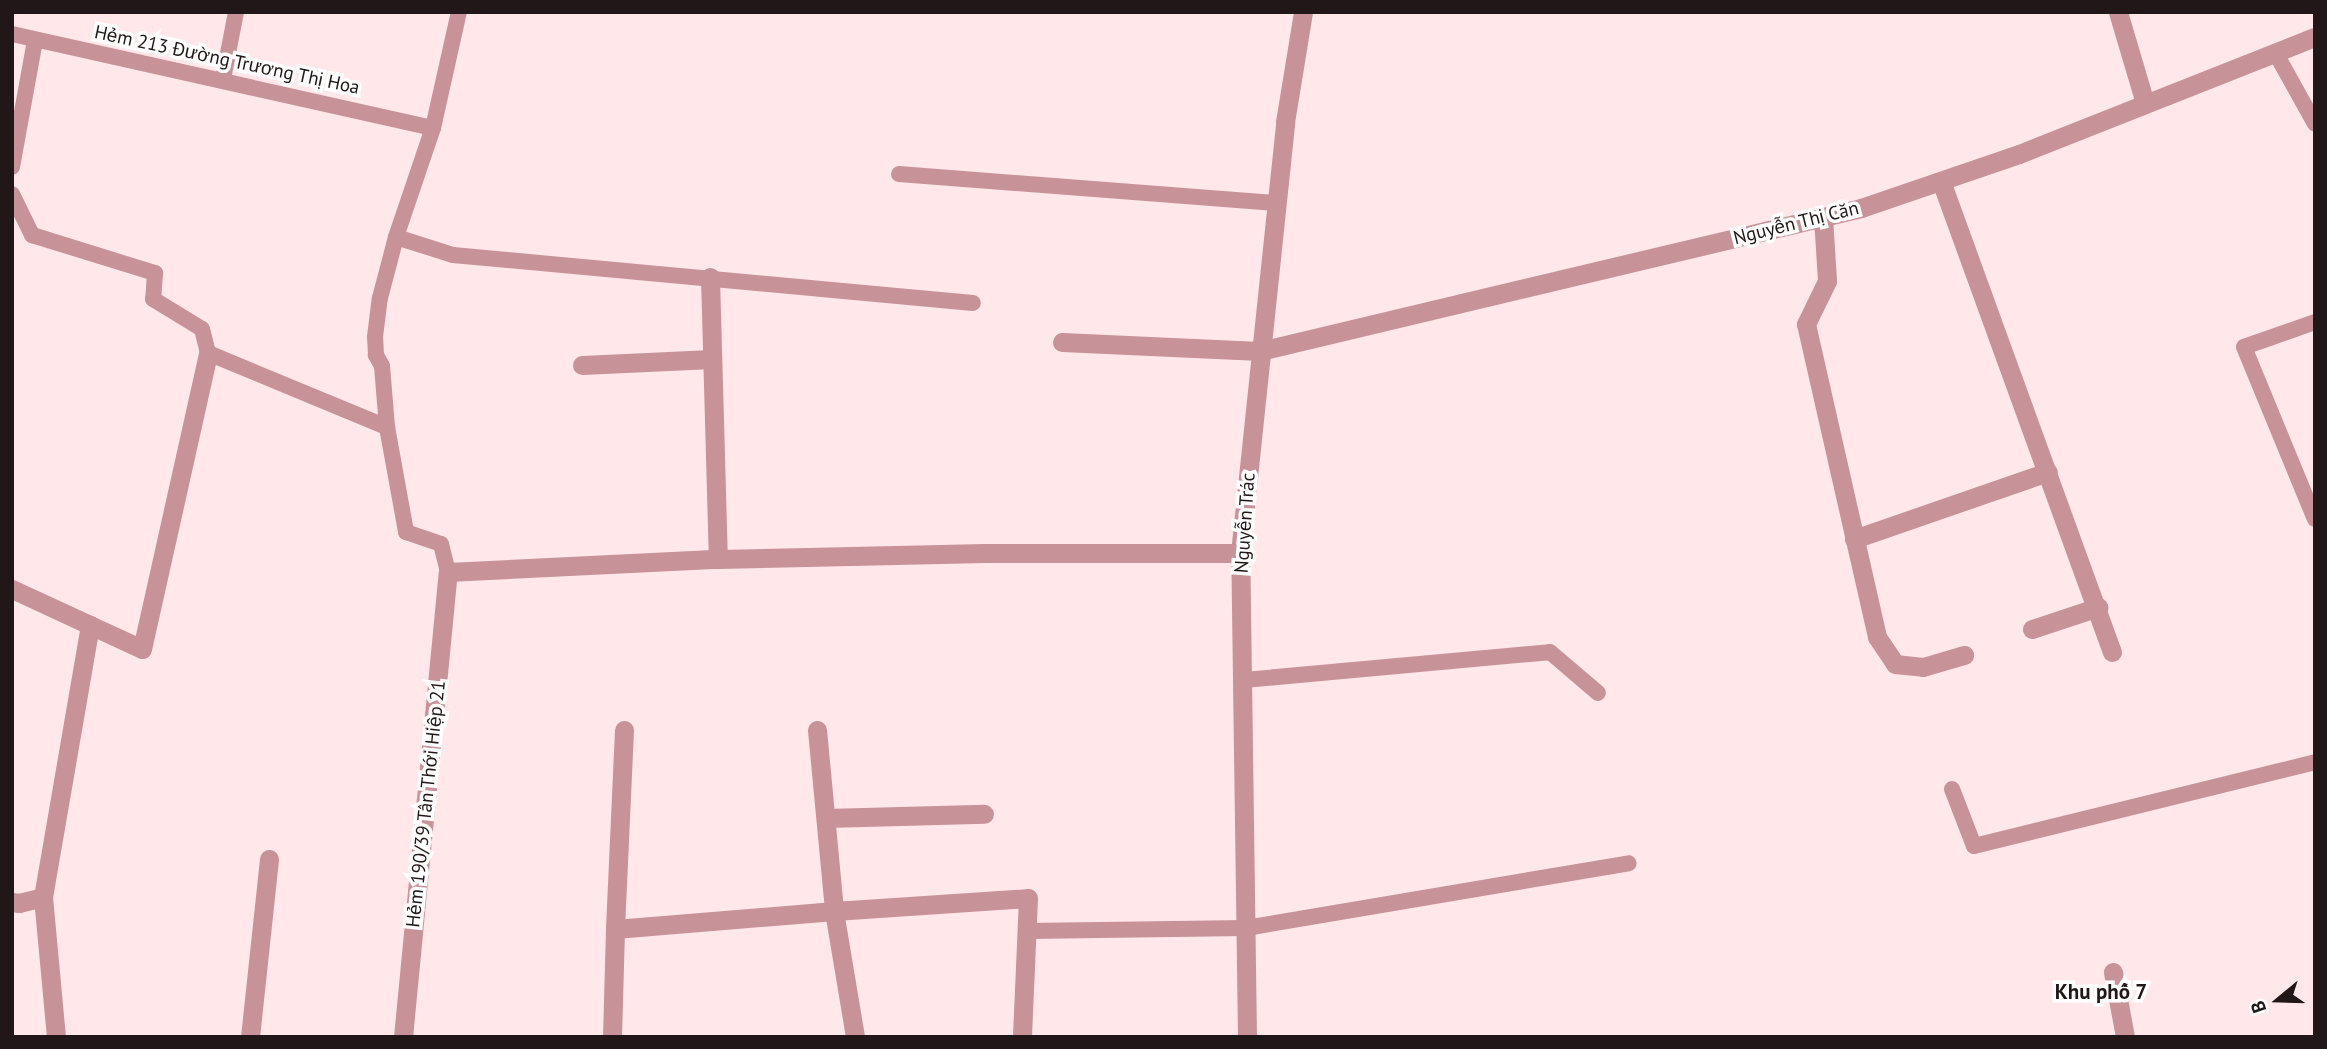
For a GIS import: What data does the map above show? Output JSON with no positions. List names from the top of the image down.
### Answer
{
  "streets": {
    "street": ["Nguyễn Thị Căn", "Nguyễn Trác", "Hẻm 190/39 Tân Thới Hiệp 21"],
    "lane": ["Hẻm 213 Đường Trương Thị Hoa"]
  },
  "crossings": [
    ["Nguyễn Thị Căn", "Nguyễn Trác"]
  ],
  "districts": ["Khu phố 7"],
  "north": "left"
}
